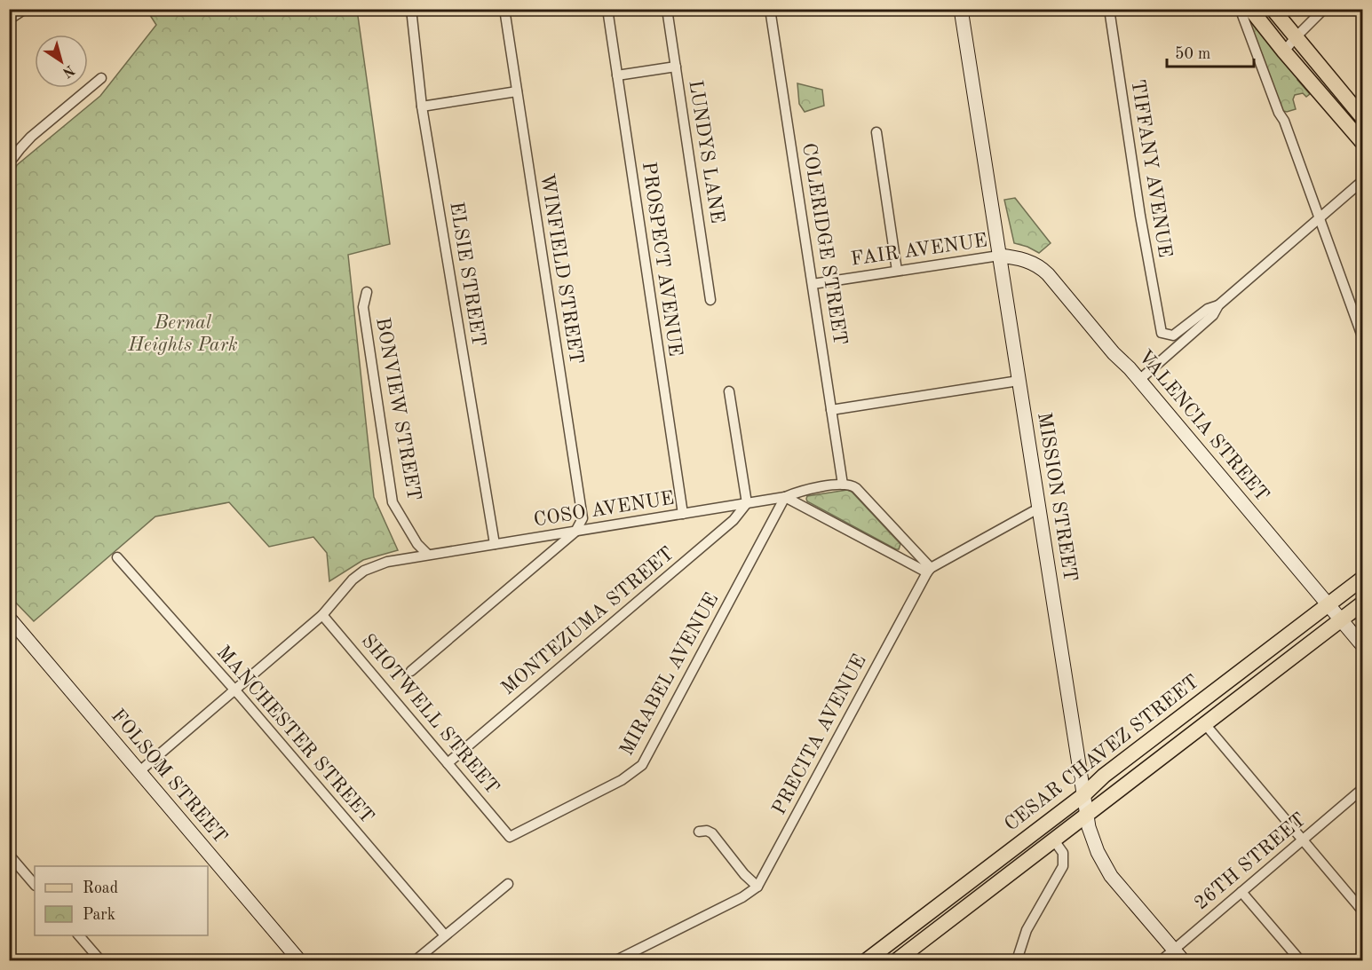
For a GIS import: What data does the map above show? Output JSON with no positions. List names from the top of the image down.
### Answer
{
  "streets": {
    "main road": [
      "VALENCIA STREET",
      "MISSION STREET",
      "CESAR CHAVEZ STREET",
      "FOLSOM STREET"
    ],
    "street": [
      "LUNDYS LANE",
      "TIFFANY AVENUE",
      "COLERIDGE STREET",
      "FAIR AVENUE",
      "PROSPECT AVENUE",
      "WINFIELD STREET",
      "ELSIE STREET",
      "BONVIEW STREET",
      "COSO AVENUE",
      "MONTEZUMA STREET",
      "MIRABEL AVENUE",
      "SHOTWELL STREET",
      "MANCHESTER STREET",
      "PRECITA AVENUE",
      "26TH STREET"
    ]
  },
  "crossings": [
    ["COLERIDGE STREET", "FAIR AVENUE"],
    ["COLERIDGE STREET", "COSO AVENUE"],
    ["FAIR AVENUE", "VALENCIA STREET"],
    ["FAIR AVENUE", "MISSION STREET"],
    ["PROSPECT AVENUE", "COSO AVENUE"],
    ["WINFIELD STREET", "COSO AVENUE"],
    ["ELSIE STREET", "COSO AVENUE"],
    ["BONVIEW STREET", "COSO AVENUE"],
    ["VALENCIA STREET", "MISSION STREET"],
    ["VALENCIA STREET", "CESAR CHAVEZ STREET"],
    ["MISSION STREET", "CESAR CHAVEZ STREET"],
    ["MISSION STREET", "26TH STREET"],
    ["COSO AVENUE", "MONTEZUMA STREET"],
    ["COSO AVENUE", "MIRABEL AVENUE"],
    ["COSO AVENUE", "SHOTWELL STREET"],
    ["COSO AVENUE", "MANCHESTER STREET"],
    ["COSO AVENUE", "FOLSOM STREET"],
    ["MONTEZUMA STREET", "SHOTWELL STREET"],
    ["MIRABEL AVENUE", "SHOTWELL STREET"]
  ],
  "parks": ["Bernal Heights Park"],
  "legend": ["Road", "Park"],
  "scale_bar": "50 m",
  "north": "bottom right"
}
